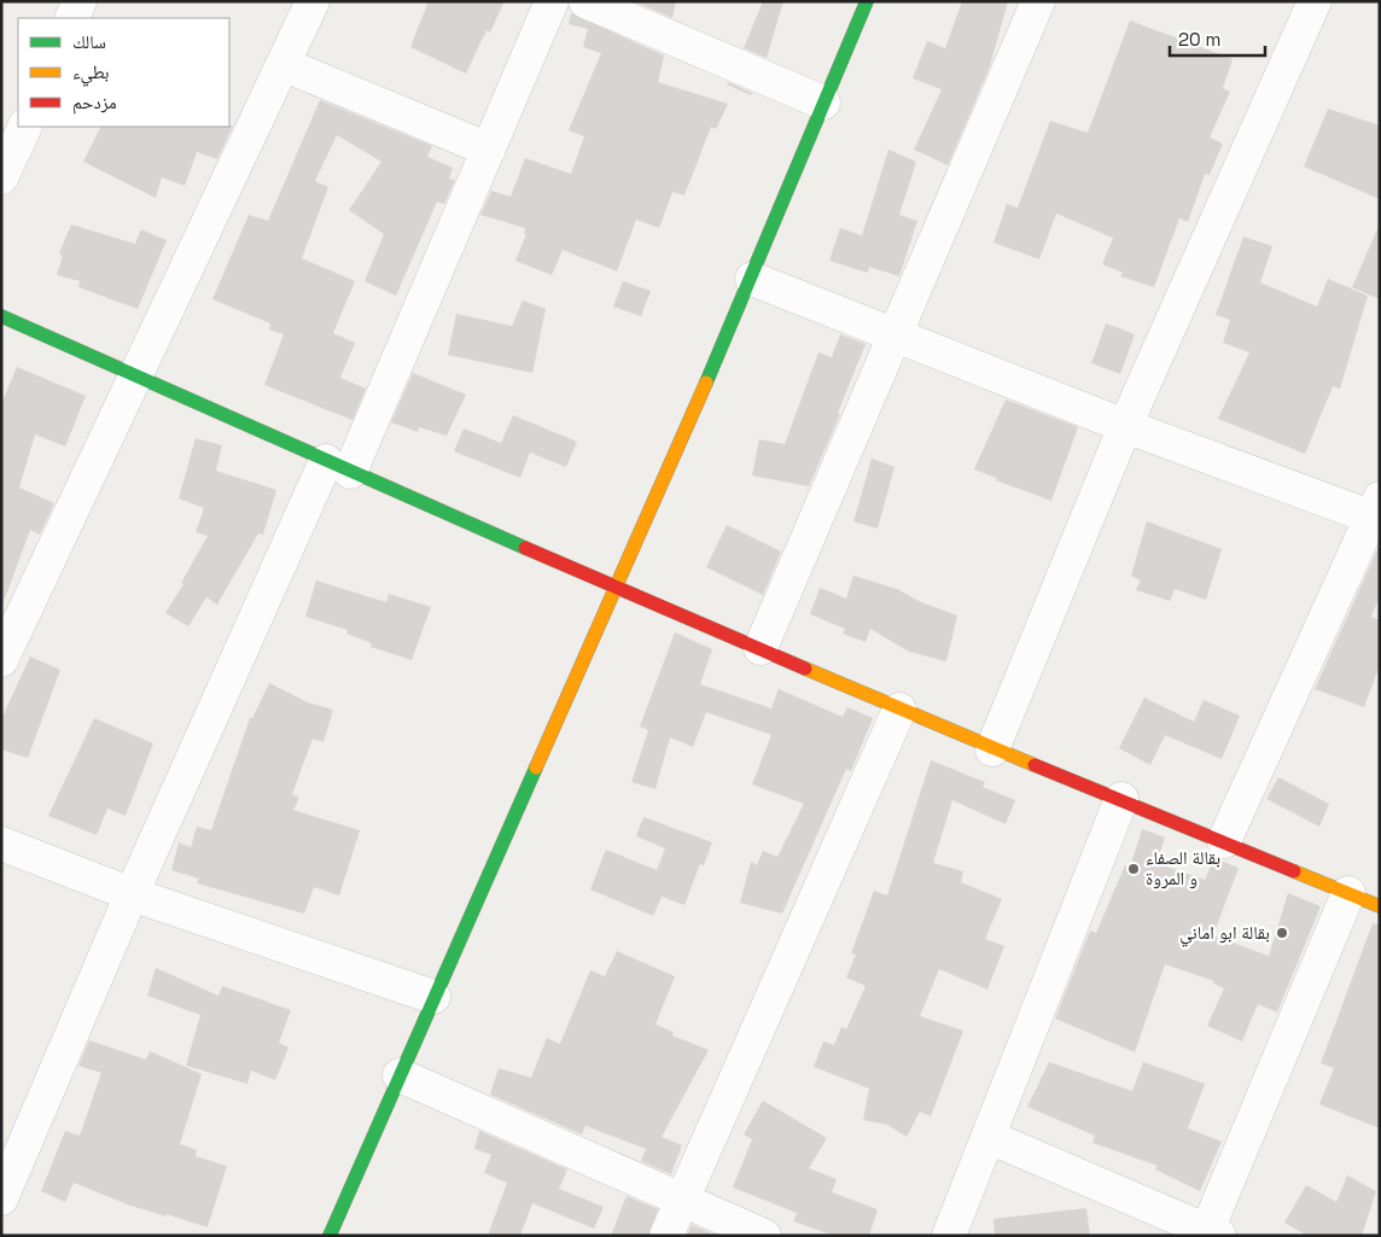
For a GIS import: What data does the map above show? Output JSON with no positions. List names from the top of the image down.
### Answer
{
  "places": ["بقالة الصفاء و المروة", "بقالة ابو اماني"],
  "legend": ["سالك", "بطيء", "مزدحم"],
  "scale_bar": "20 m"
}
